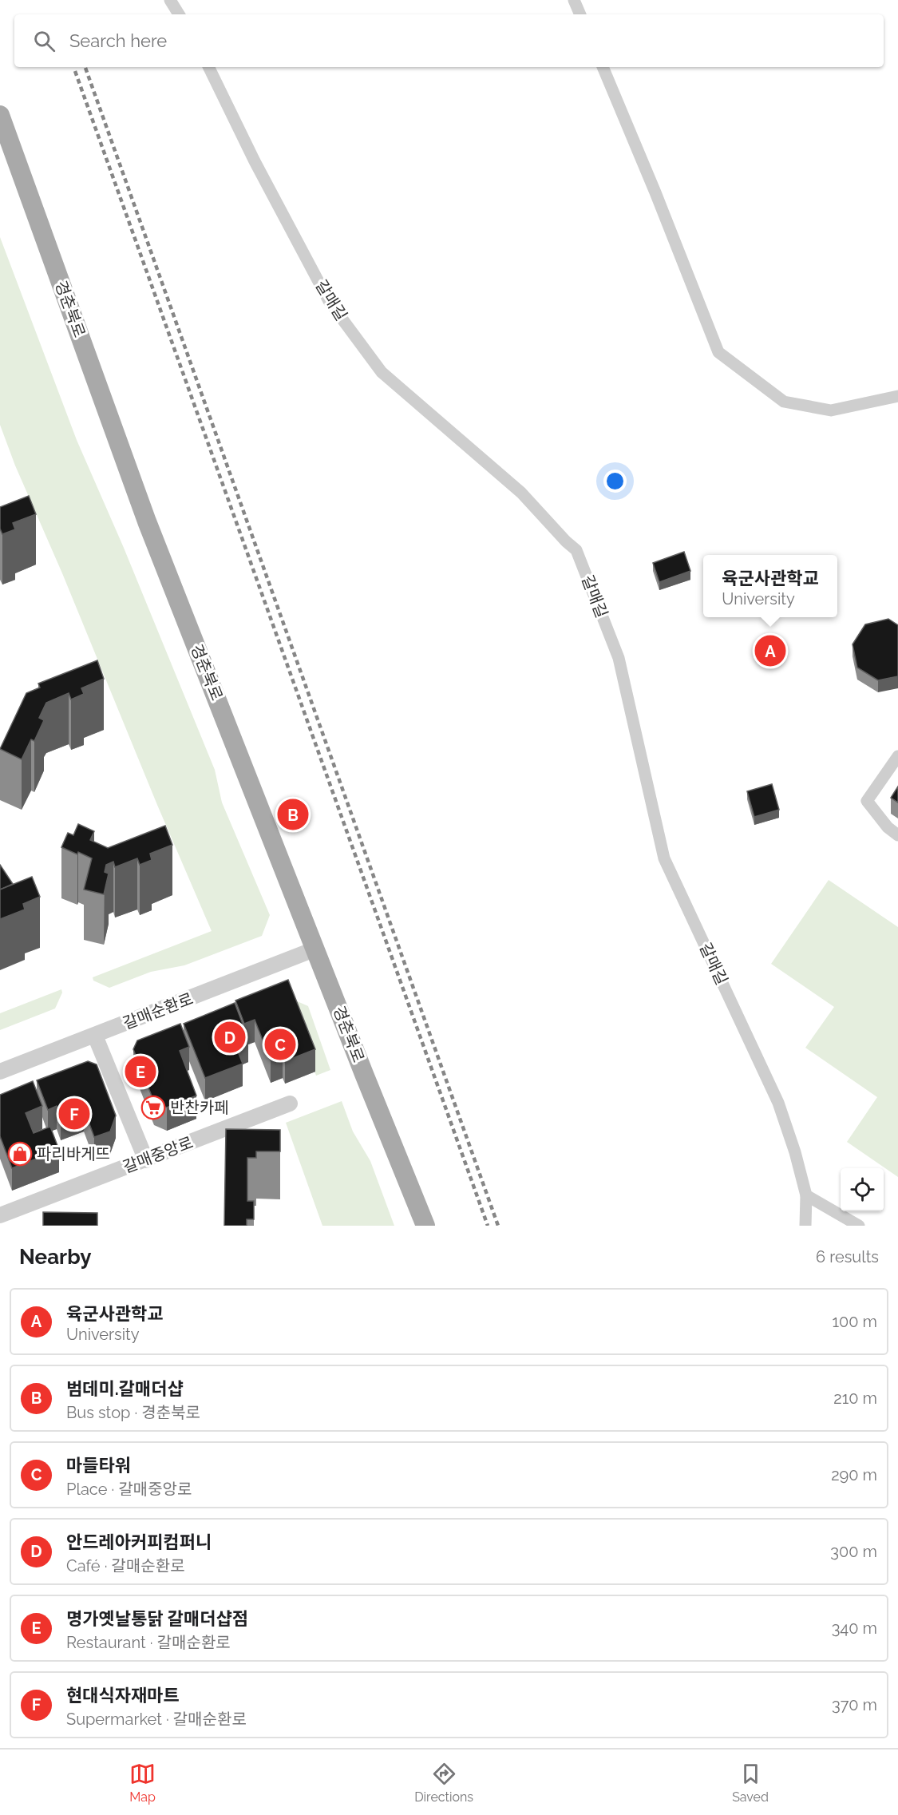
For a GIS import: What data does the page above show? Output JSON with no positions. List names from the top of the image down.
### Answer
{
  "streets": {
    "main road": ["경춘북로"],
    "street": ["갈매길", "갈매순환로", "갈매중앙로"]
  },
  "crossings": [
    ["경춘북로", "갈매순환로"]
  ],
  "places": {
    "supermarket": ["반찬카페"],
    "shop": ["파리바게뜨"]
  },
  "page": {
    "search": "Search here",
    "popup": ["육군사관학교", "University"],
    "pins": [
      "A",
      "B",
      "D",
      "C",
      "E",
      "F"
    ],
    "heading": ["Nearby", "6 results"],
    "list": [
      {
        "mark": "A",
        "name": "육군사관학교",
        "note": "University",
        "value": "100 m"
      },
      {
        "mark": "B",
        "name": "범데미.갈매더샵",
        "note": "Bus stop · 경춘북로",
        "value": "210 m"
      },
      {
        "mark": "C",
        "name": "마들타워",
        "note": "Place · 갈매중앙로",
        "value": "290 m"
      },
      {
        "mark": "D",
        "name": "안드레아커피컴퍼니",
        "note": "Café · 갈매순환로",
        "value": "300 m"
      },
      {
        "mark": "E",
        "name": "명가옛날통닭 갈매더샵점",
        "note": "Restaurant · 갈매순환로",
        "value": "340 m"
      },
      {
        "mark": "F",
        "name": "현대식자재마트",
        "note": "Supermarket · 갈매순환로",
        "value": "370 m"
      }
    ],
    "nav": ["Map", "Directions", "Saved"]
  }
}
